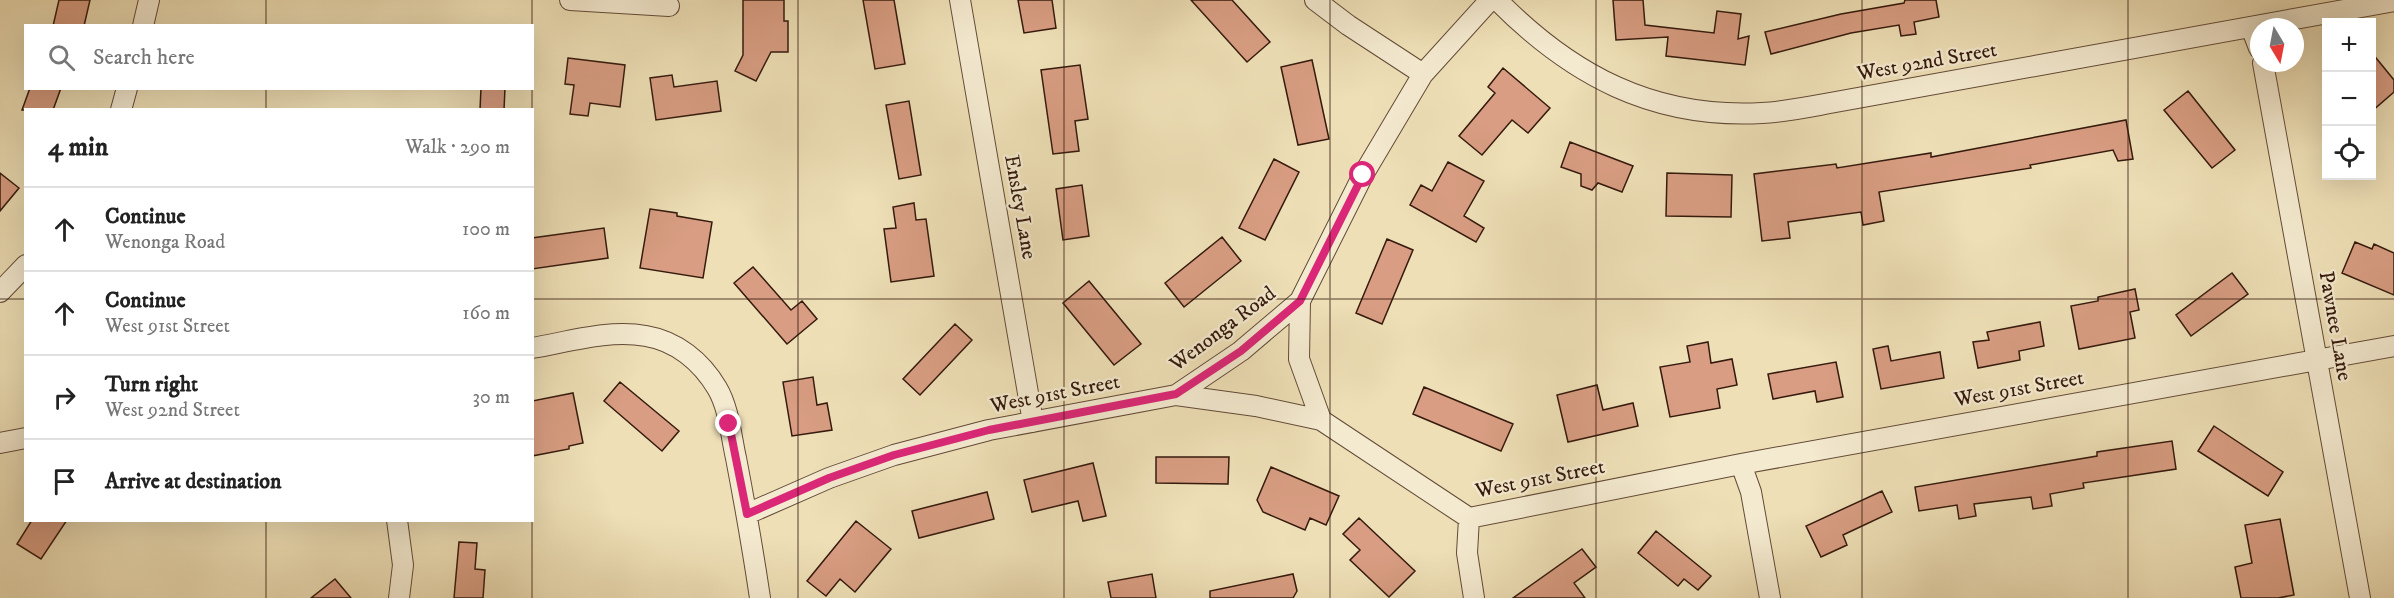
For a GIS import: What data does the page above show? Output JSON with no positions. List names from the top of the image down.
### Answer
{
  "streets": {
    "street": [
      "West 92nd Street",
      "Ensley Lane",
      "Pawnee Lane",
      "Wenonga Road",
      "West 91st Street"
    ]
  },
  "crossings": [
    ["Ensley Lane", "West 91st Street"],
    ["Pawnee Lane", "West 91st Street"],
    ["Wenonga Road", "West 91st Street"]
  ],
  "north": "bottom",
  "page": {
    "map_buttons": ["+", "−"],
    "search": "Search here",
    "heading": ["4 min", "Walk · 290 m"],
    "list": [
      ["Continue", "Wenonga Road", "100 m"],
      ["Continue", "West 91st Street", "160 m"],
      ["Turn right", "West 92nd Street", "30 m"],
      "Arrive at destination"
    ]
  }
}
